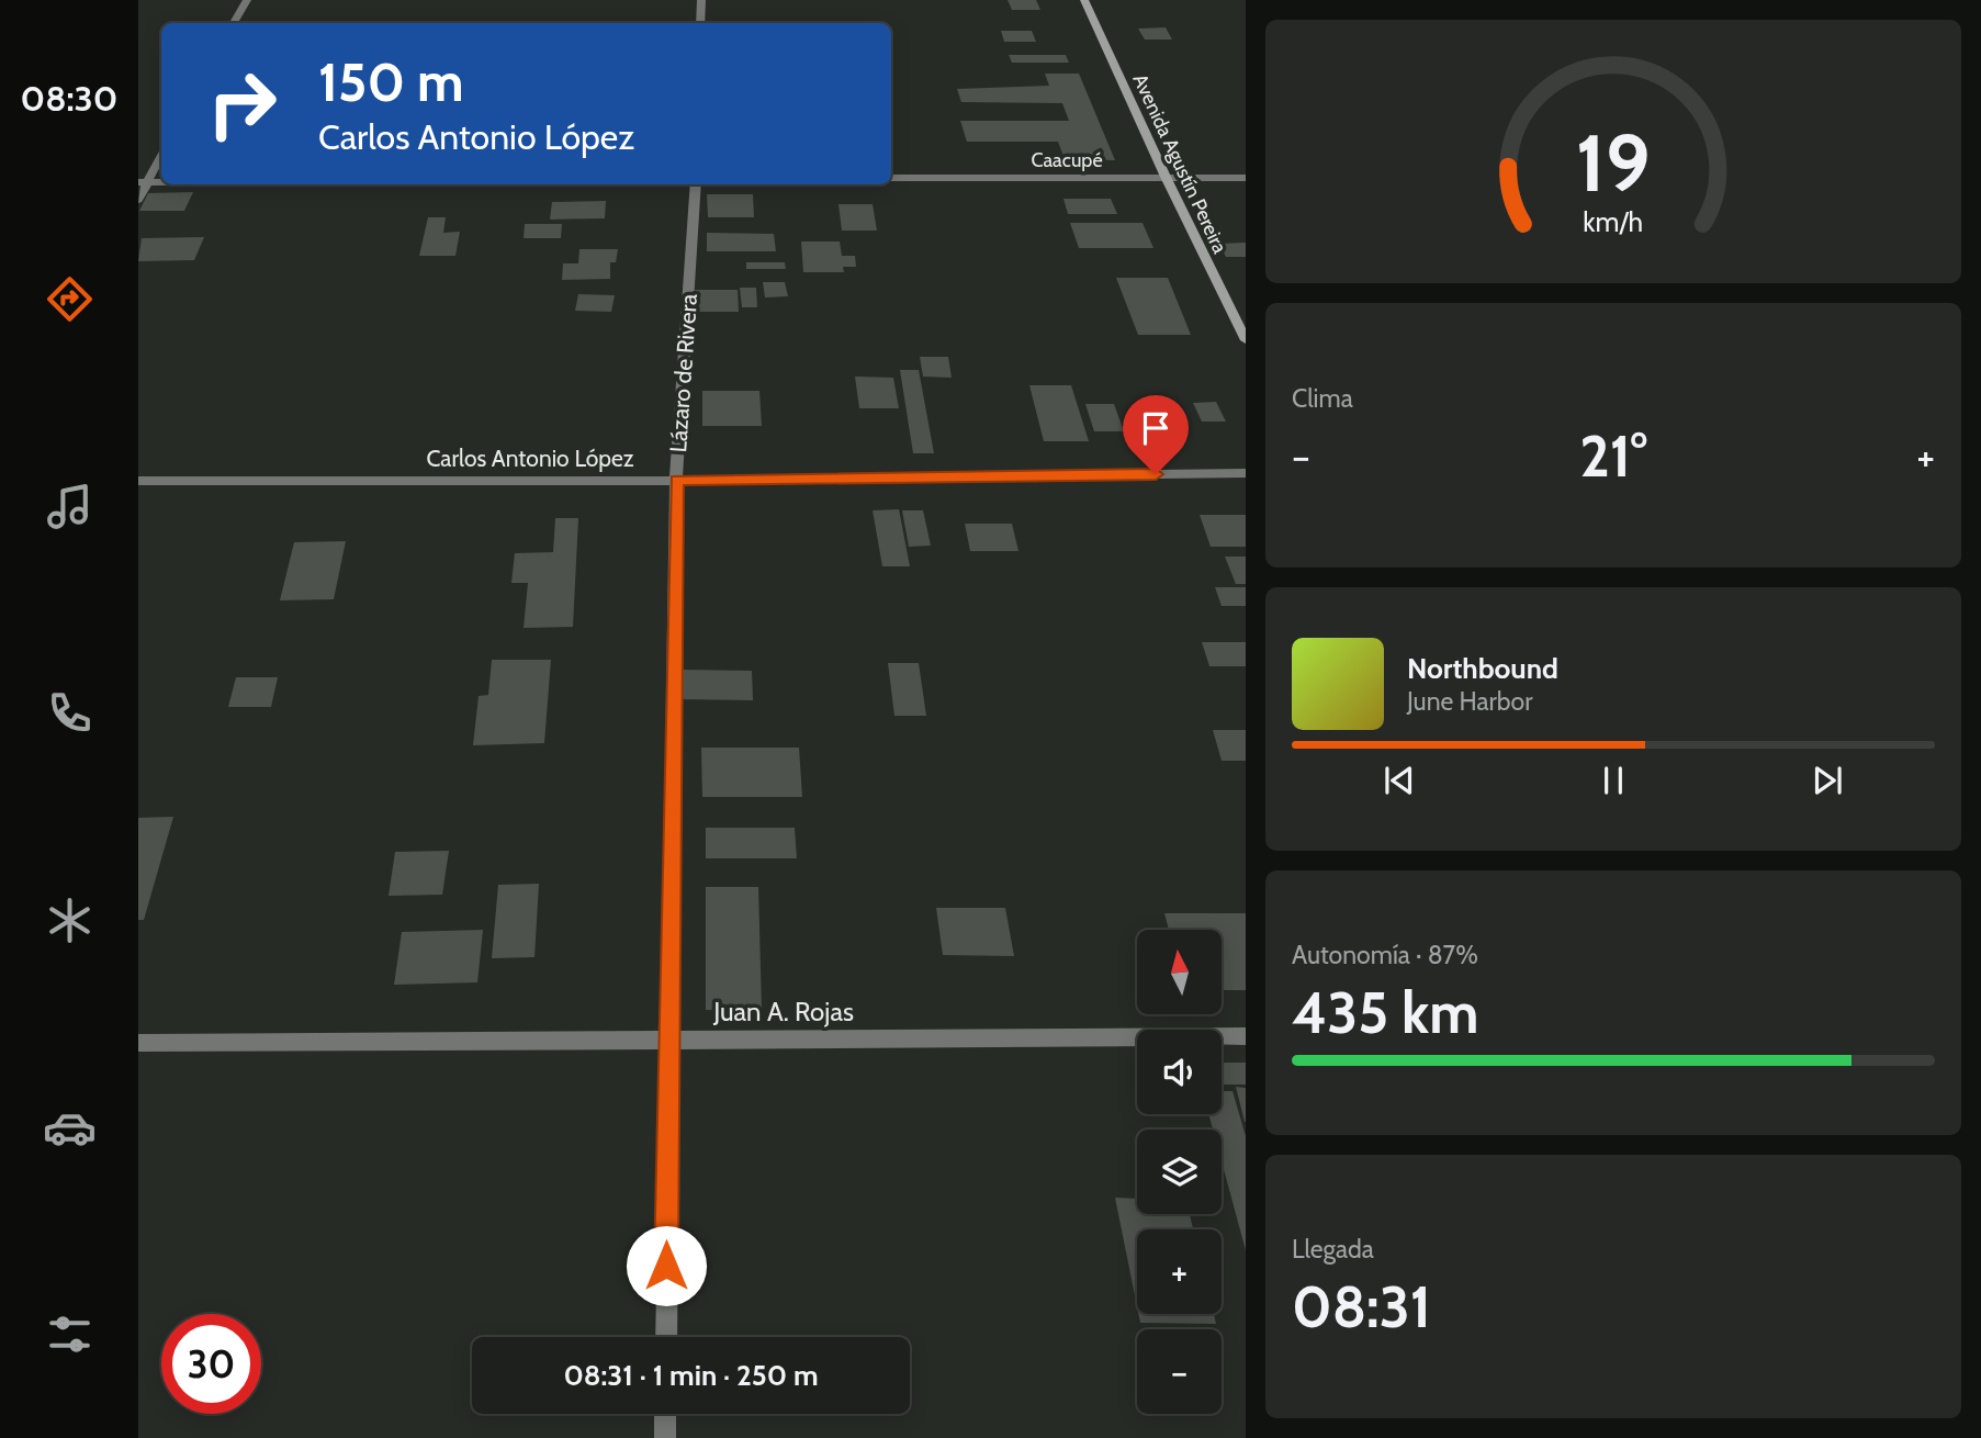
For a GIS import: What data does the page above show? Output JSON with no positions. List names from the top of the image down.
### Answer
{
  "streets": {
    "main road": ["Avenida Agustín Pereira"],
    "street": [
      "Caacupé",
      "Lázaro de Rivera",
      "Carlos Antonio López",
      "Juan A. Rojas"
    ]
  },
  "crossings": [
    ["Caacupé", "Avenida Agustín Pereira"],
    ["Lázaro de Rivera", "Carlos Antonio López"],
    ["Lázaro de Rivera", "Juan A. Rojas"]
  ],
  "north": "top",
  "page": {
    "tabs": "08:30",
    "turn": ["150 m", "Carlos Antonio López"],
    "tile": [
      "Clima",
      ["Autonomía · 87%", "435 km"],
      ["Llegada", "08:31"]
    ],
    "heat": ["−", "21°", "+"],
    "song": ["Northbound", "June Harbor"],
    "map_buttons": ["+", "−"],
    "limit": "30",
    "trip": "08:31 · 1 min · 250 m",
    "gauge": ["19", "km/h"]
  }
}
